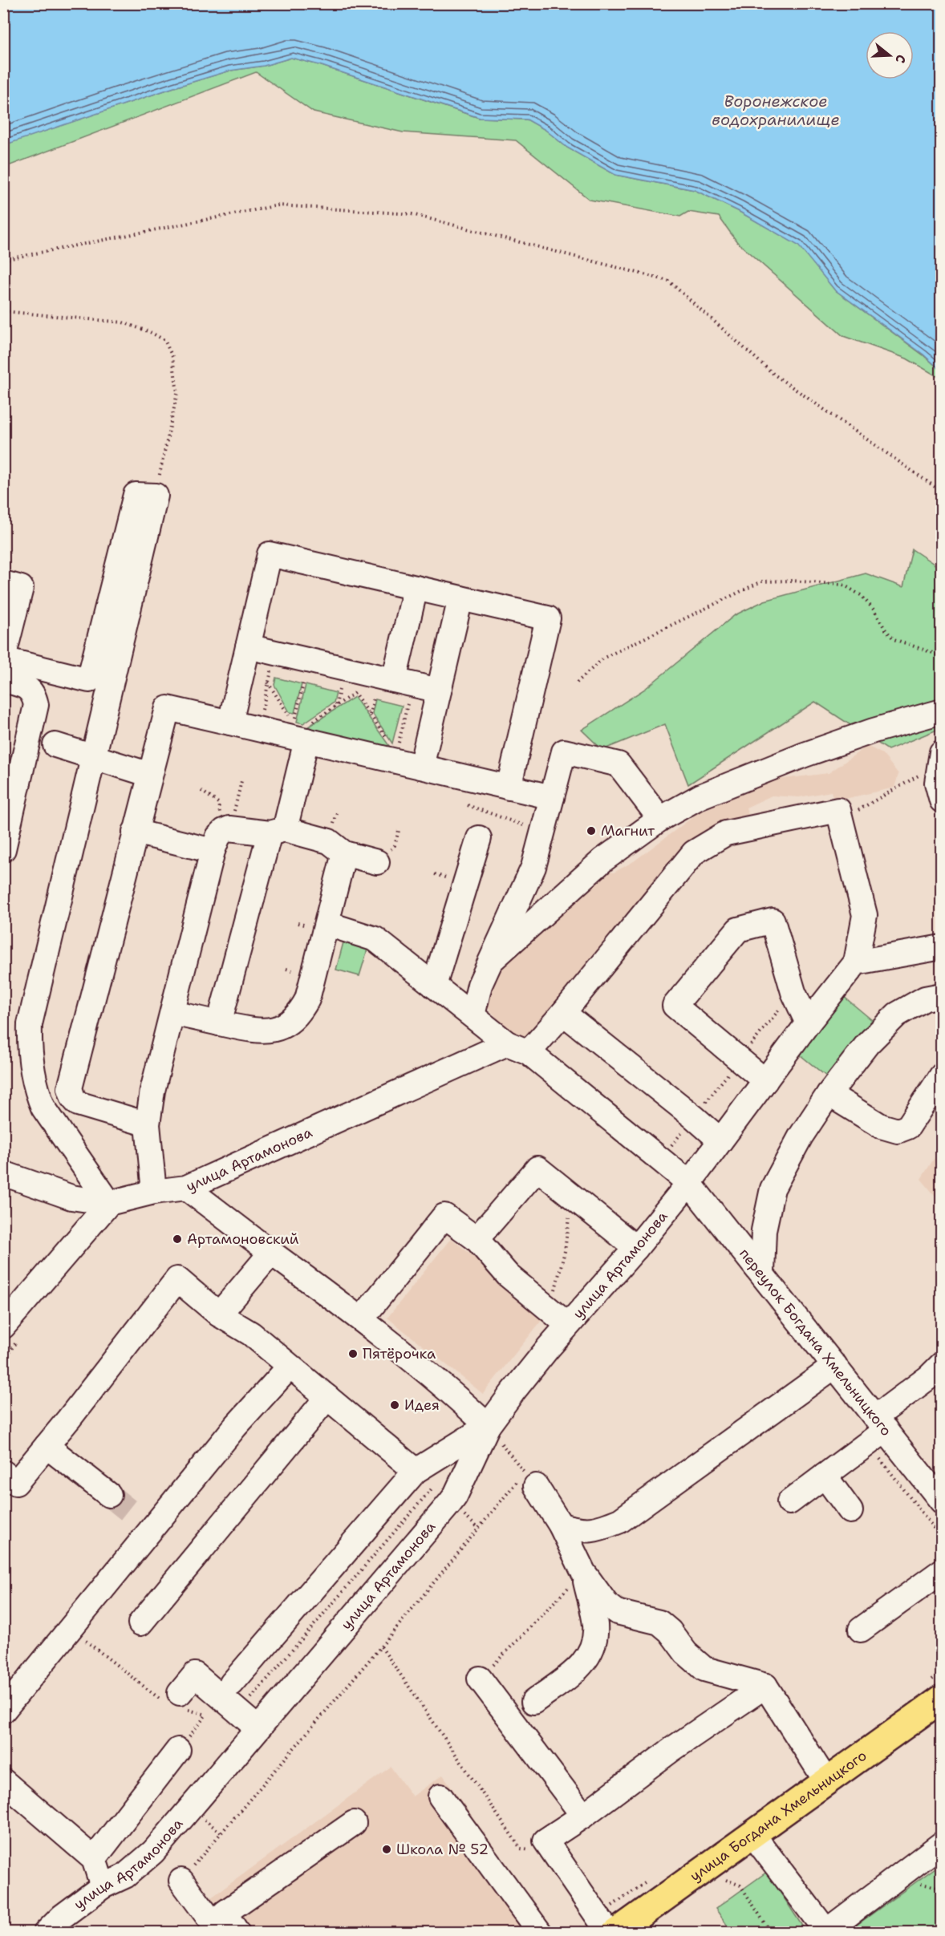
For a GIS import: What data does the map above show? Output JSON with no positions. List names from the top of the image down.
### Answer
{
  "streets": {
    "main road": ["улица Богдана Хмельницкого"],
    "street": ["улица Артамонова", "переулок Богдана Хмельницкого"]
  },
  "crossings": [
    ["улица Артамонова", "переулок Богдана Хмельницкого"]
  ],
  "water": ["Воронежское водохранилище"],
  "places": [
    "Магнит",
    "Артамоновский",
    "Пятёрочка",
    "Идея",
    "Школа № 52"
  ],
  "north": "right"
}
